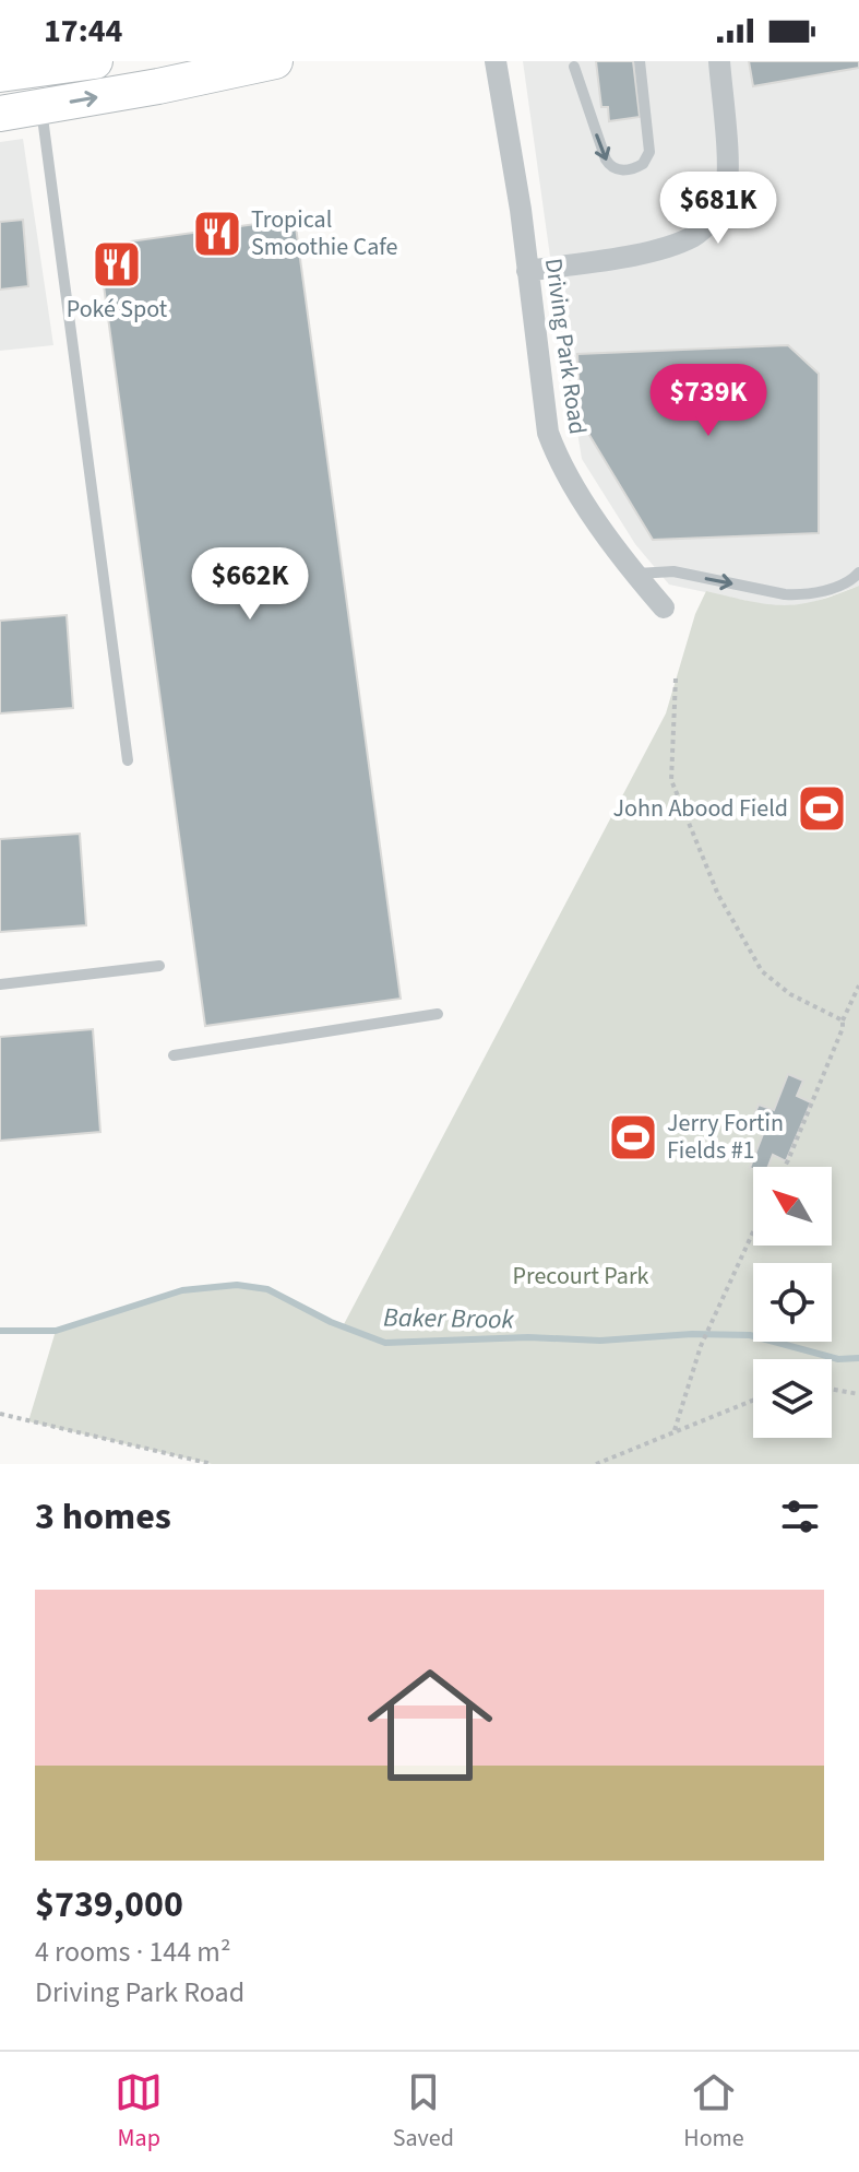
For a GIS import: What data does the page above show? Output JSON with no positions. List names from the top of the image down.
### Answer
{
  "streets": {
    "street": ["Driving Park Road"]
  },
  "water": ["Baker Brook"],
  "parks": ["Precourt Park"],
  "places": {
    "restaurant": ["Tropical Smoothie Cafe", "Poké Spot"],
    "sports": ["John Abood Field", "Jerry Fortin Fields #1"]
  },
  "north": "top left",
  "page": {
    "status": "17:44",
    "price": ["$681K", "$739K", "$662K"],
    "heading": "3 homes",
    "list": [
      {
        "name": "$739,000",
        "note": "4 rooms · 144 m² · Driving Park Road"
      }
    ],
    "tabs": ["Map", "Saved", "Home"]
  }
}
